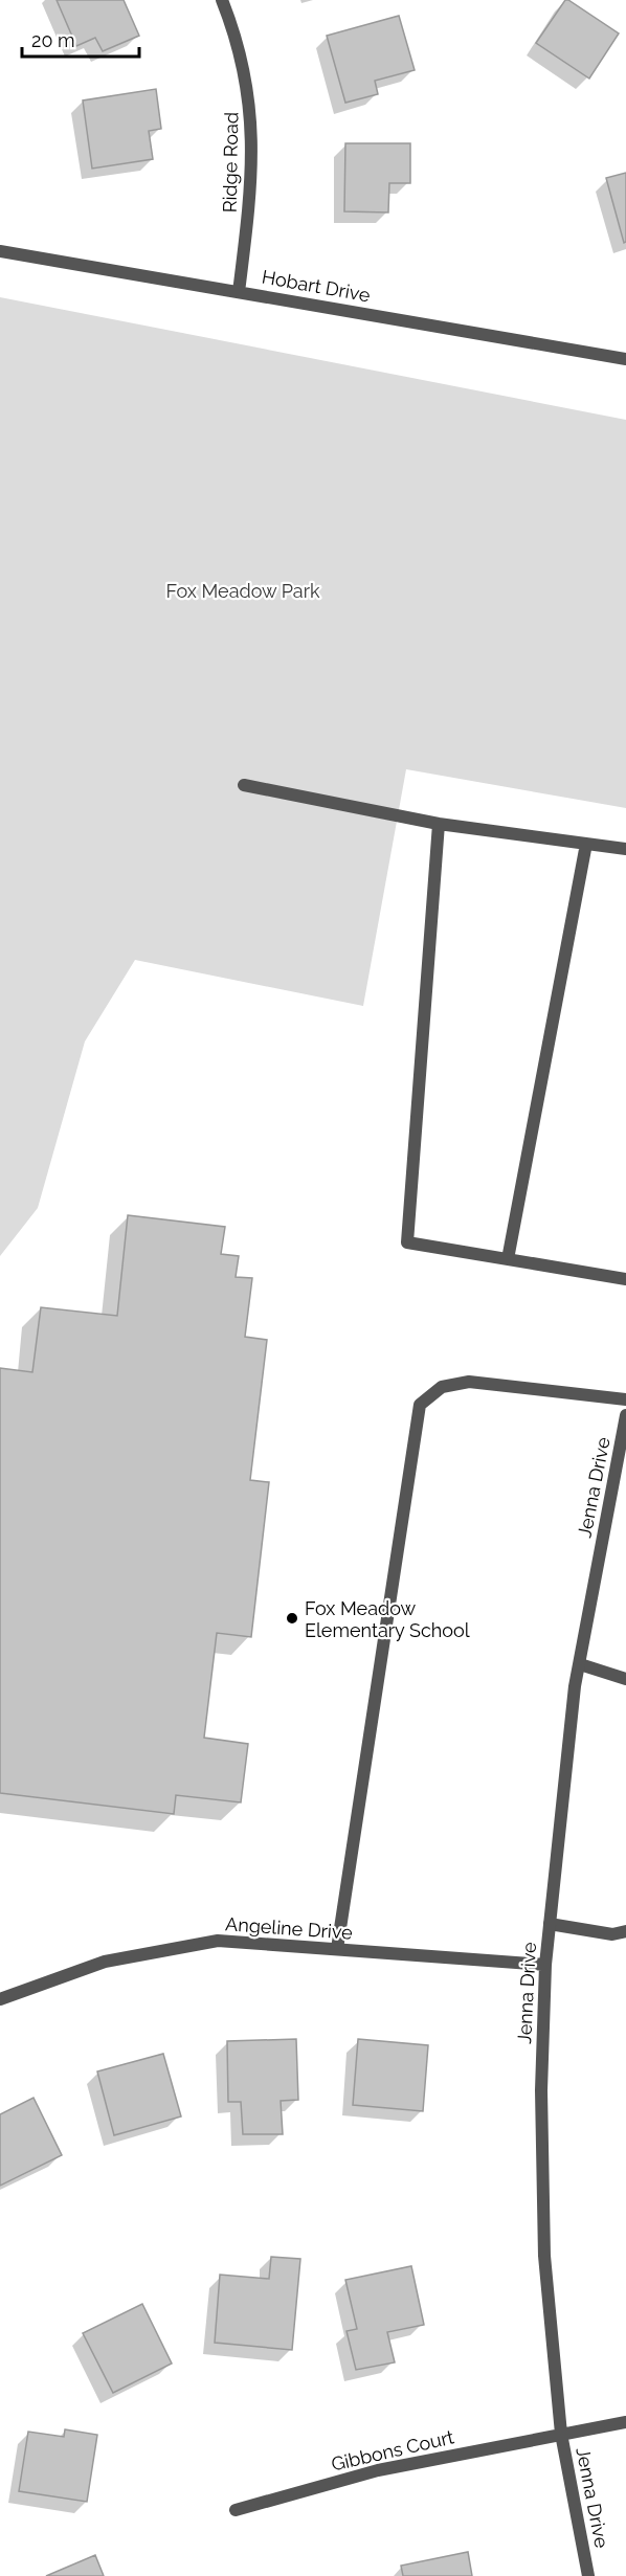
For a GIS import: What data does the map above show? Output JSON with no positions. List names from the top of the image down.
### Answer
{
  "streets": {
    "street": [
      "Ridge Road",
      "Hobart Drive",
      "Jenna Drive",
      "Angeline Drive",
      "Gibbons Court"
    ]
  },
  "crossings": [
    ["Ridge Road", "Hobart Drive"],
    ["Jenna Drive", "Angeline Drive"],
    ["Jenna Drive", "Gibbons Court"]
  ],
  "parks": ["Fox Meadow Park"],
  "places": ["Fox Meadow Elementary School"],
  "scale_bar": "20 m"
}
